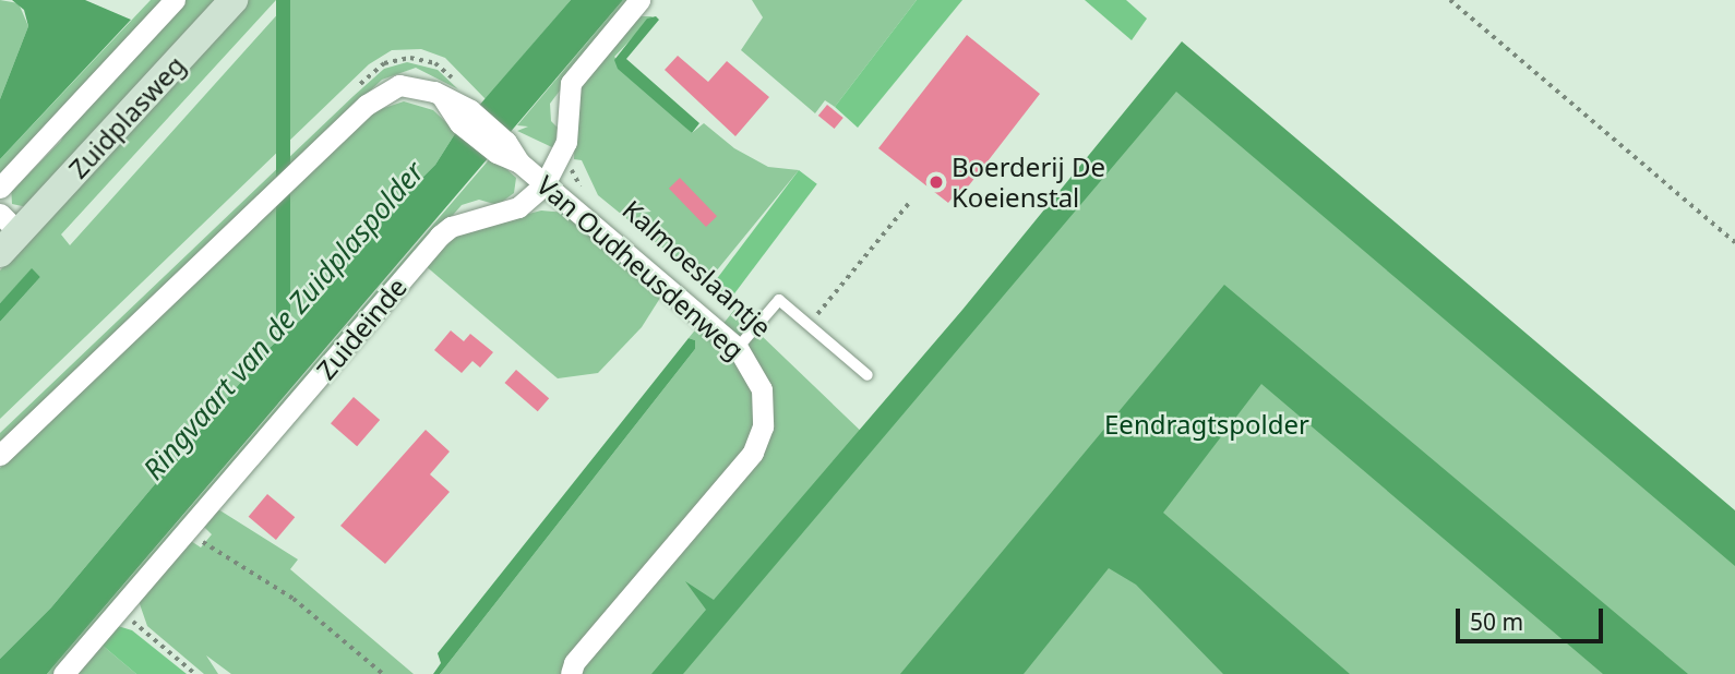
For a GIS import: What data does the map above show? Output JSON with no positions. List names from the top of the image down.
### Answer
{
  "streets": {
    "main road": ["Zuidplasweg"],
    "street": ["Van Oudheusdenweg", "Zuideinde"]
  },
  "crossings": [
    ["Van Oudheusdenweg", "Zuideinde"]
  ],
  "water": ["Ringvaart van de Zuidplaspolder"],
  "parks": ["Eendragtspolder"],
  "places": ["Boerderij De Koeienstal"],
  "scale_bar": "50 m"
}
